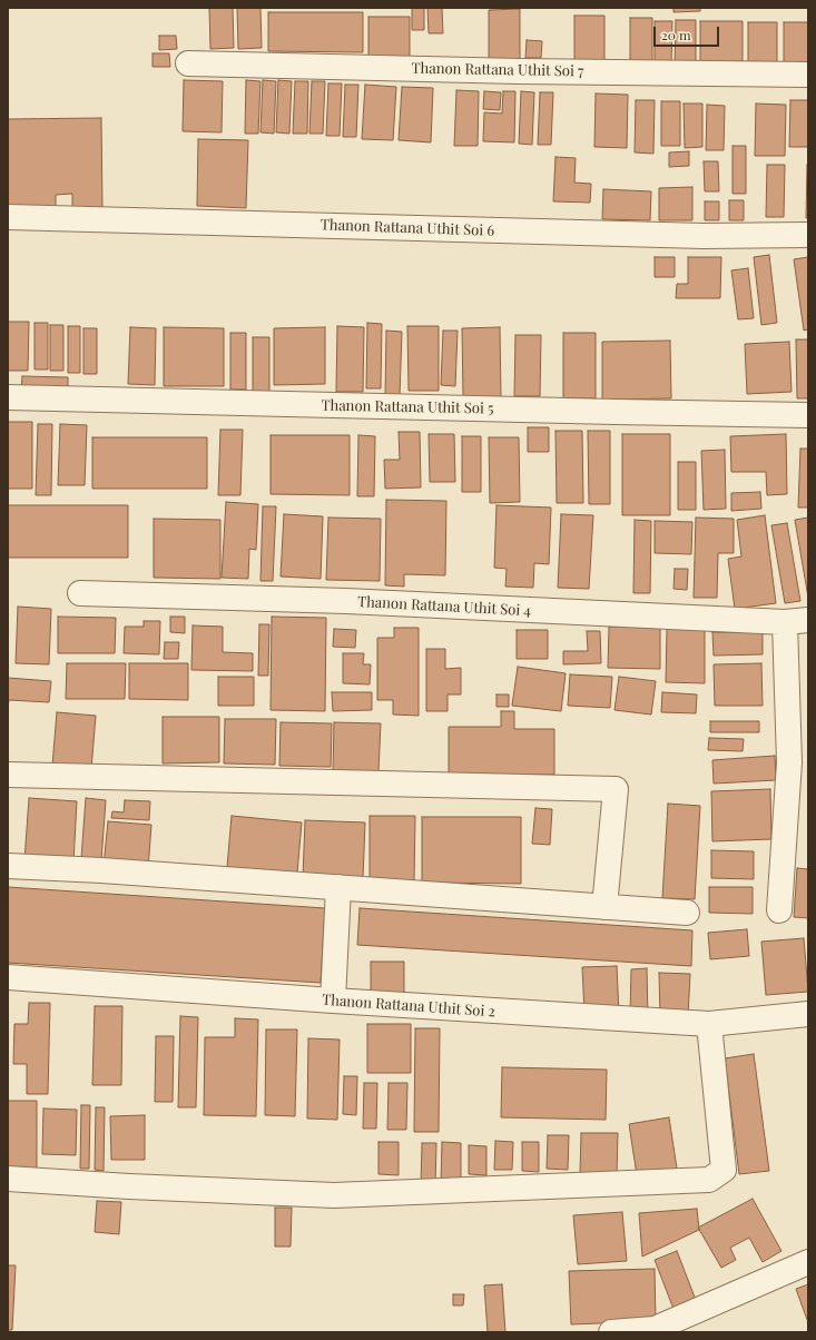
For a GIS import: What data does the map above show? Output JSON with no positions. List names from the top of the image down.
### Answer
{
  "streets": {
    "street": [
      "Thanon Rattana Uthit Soi 7",
      "Thanon Rattana Uthit Soi 6",
      "Thanon Rattana Uthit Soi 5",
      "Thanon Rattana Uthit Soi 4",
      "Thanon Rattana Uthit Soi 2"
    ]
  },
  "scale_bar": "20 m"
}
